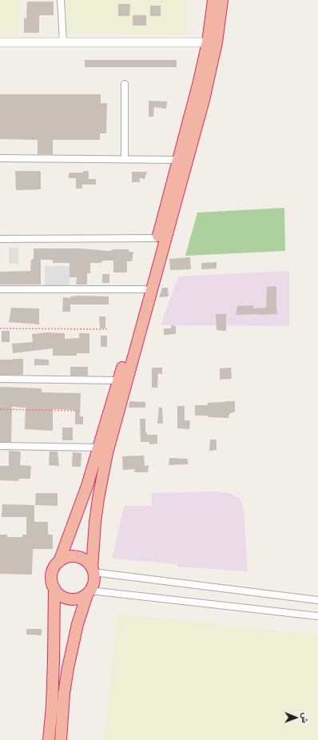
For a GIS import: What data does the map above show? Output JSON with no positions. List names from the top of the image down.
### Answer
{
  "north": "right"
}
